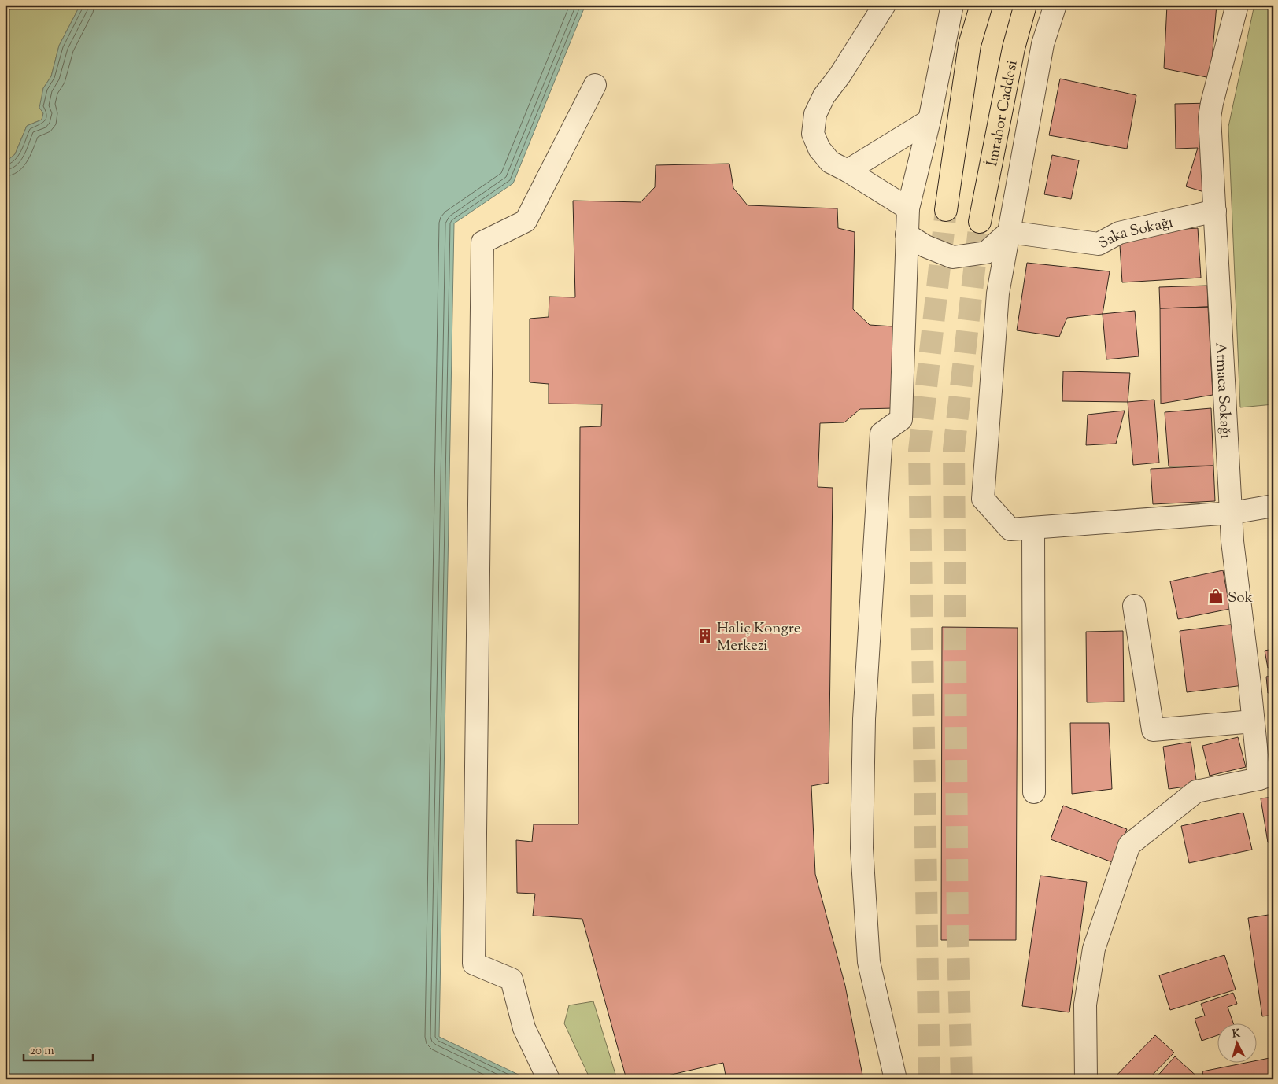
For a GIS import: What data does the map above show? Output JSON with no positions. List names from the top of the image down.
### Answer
{
  "streets": {
    "main road": ["İmrahor Caddesi"],
    "street": ["Saka Sokağı", "Atmaca Sokağı"]
  },
  "crossings": [
    ["Saka Sokağı", "Atmaca Sokağı"]
  ],
  "places": {
    "shop": ["Sok"],
    "building": ["Haliç Kongre Merkezi"]
  },
  "scale_bar": "20 m",
  "north": "top"
}
